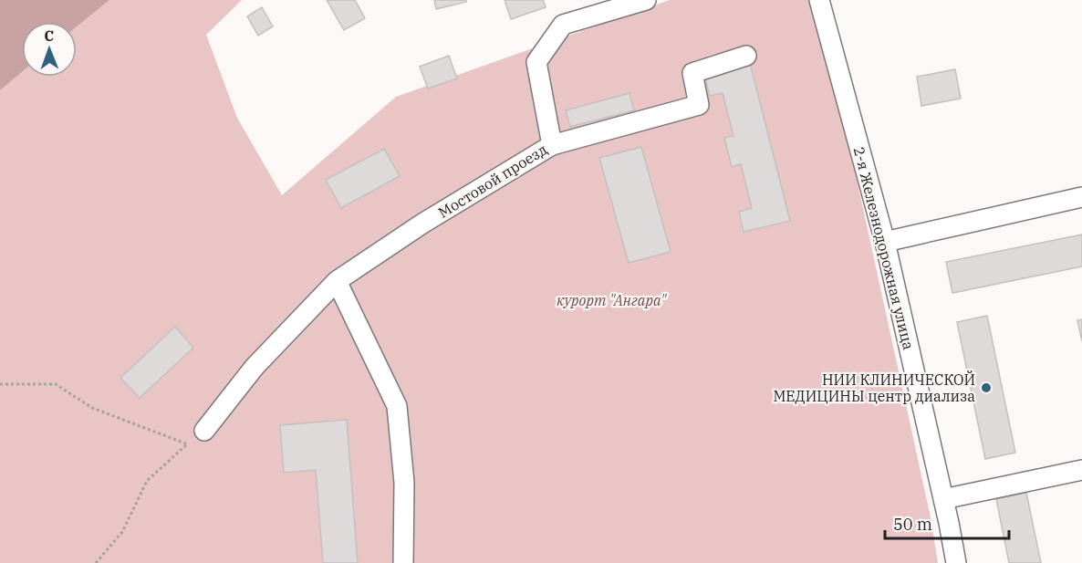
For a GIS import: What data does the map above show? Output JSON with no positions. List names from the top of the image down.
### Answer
{
  "streets": {
    "street": ["Мостовой проезд", "2-я Железнодорожная улица"]
  },
  "parks": ["курорт \"Ангара\""],
  "places": ["НИИ КЛИНИЧЕСКОЙ МЕДИЦИНЫ центр диализа"],
  "scale_bar": "50 m",
  "north": "top"
}
